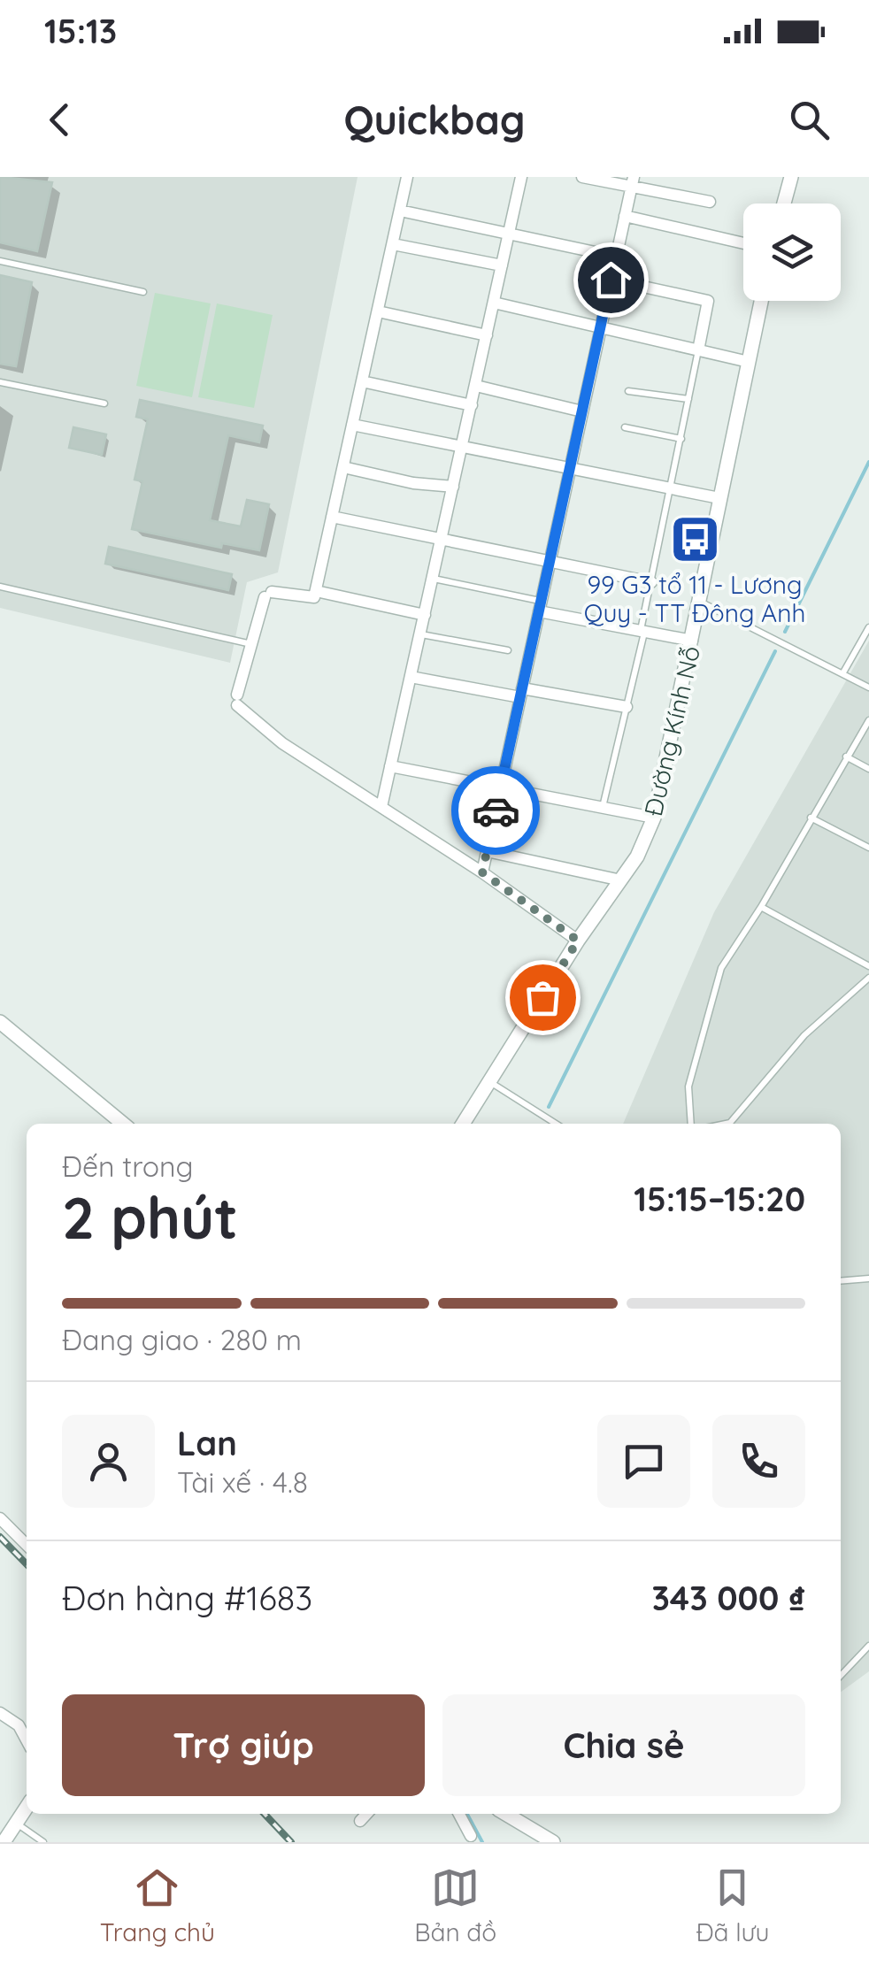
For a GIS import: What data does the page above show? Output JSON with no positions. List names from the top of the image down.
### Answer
{
  "streets": {
    "street": ["Đường Kính Nỗ"]
  },
  "places": {
    "bus stop": ["99 G3 tổ 11 - Lương Quy - TT Đông Anh"]
  },
  "page": {
    "status": "15:13",
    "header": "Quickbag",
    "heading": ["2 phút", "Đến trong", "15:15–15:20"],
    "panel": [
      "Lan",
      "Tài xế · 4.8",
      "Đơn hàng #1683",
      "343 000 ₫"
    ],
    "bar": "Đang giao · 280 m",
    "buttons": ["Trợ giúp", "Chia sẻ"],
    "tabs": ["Trang chủ", "Bản đồ", "Đã lưu"]
  }
}
